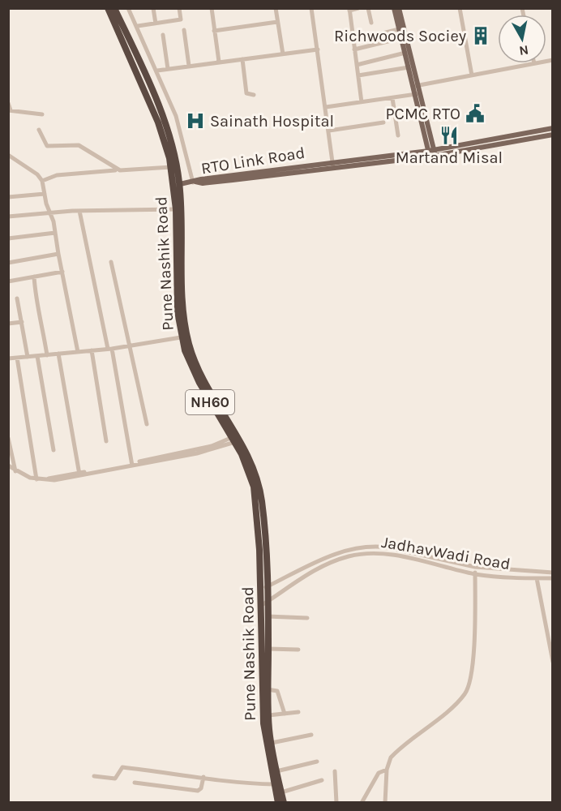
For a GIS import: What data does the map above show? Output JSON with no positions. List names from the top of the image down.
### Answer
{
  "streets": {
    "highway": ["Pune Nashik Road", "NH60"],
    "main road": ["RTO Link Road"],
    "street": ["JadhavWadi Road"]
  },
  "crossings": [
    ["RTO Link Road", "Pune Nashik Road"],
    ["Pune Nashik Road", "JadhavWadi Road"]
  ],
  "places": {
    "building": ["Richwoods Sociey"],
    "public building": ["PCMC RTO"],
    "hospital": ["Sainath Hospital"],
    "restaurant": ["Martand Misal"]
  },
  "north": "bottom"
}
